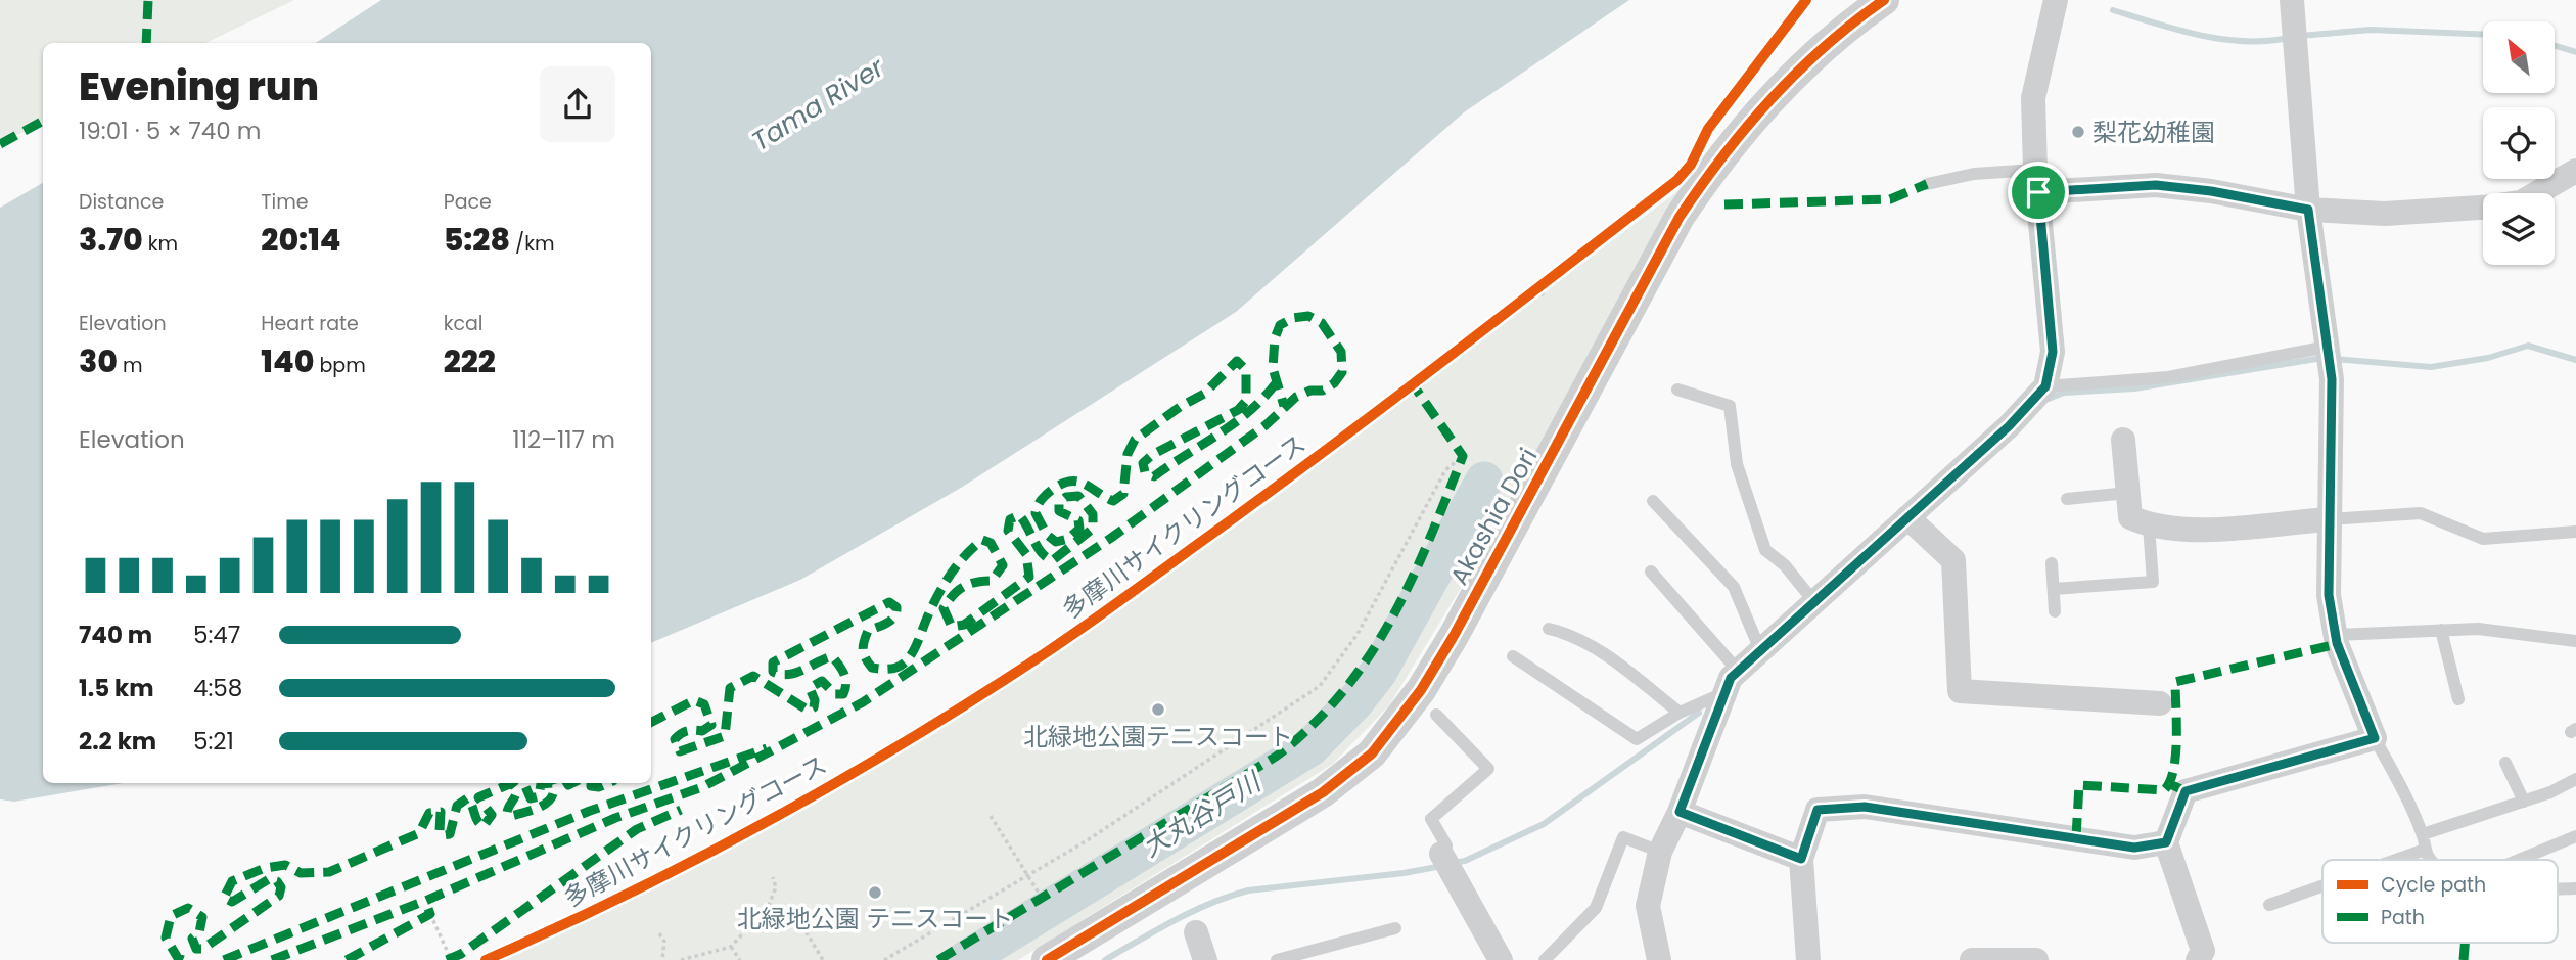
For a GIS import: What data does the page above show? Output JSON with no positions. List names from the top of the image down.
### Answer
{
  "streets": {
    "street": ["Akashia Dori"],
    "cycle path": ["多摩川サイクリングコース"]
  },
  "water": ["Tama River", "大丸谷戸川"],
  "places": ["梨花幼稚園", "北緑地公園テニスコート", "北緑地公園 テニスコート"],
  "legend": ["Cycle path", "Path"],
  "north": "top left",
  "page": {
    "heading": ["Evening run", "19:01 · 5 × 740 m"],
    "stats": [
      ["Distance", "3.70 km"],
      ["Time", "20:14"],
      ["Pace", "5:28 /km"],
      ["Elevation", "30 m"],
      ["Heart rate", "140 bpm"],
      ["kcal", "222"]
    ],
    "chart": ["Elevation", "112–117 m"],
    "list": [
      {
        "name": "740 m",
        "note": "5:47"
      },
      {
        "name": "1.5 km",
        "note": "4:58"
      },
      {
        "name": "2.2 km",
        "note": "5:21"
      }
    ]
  }
}
